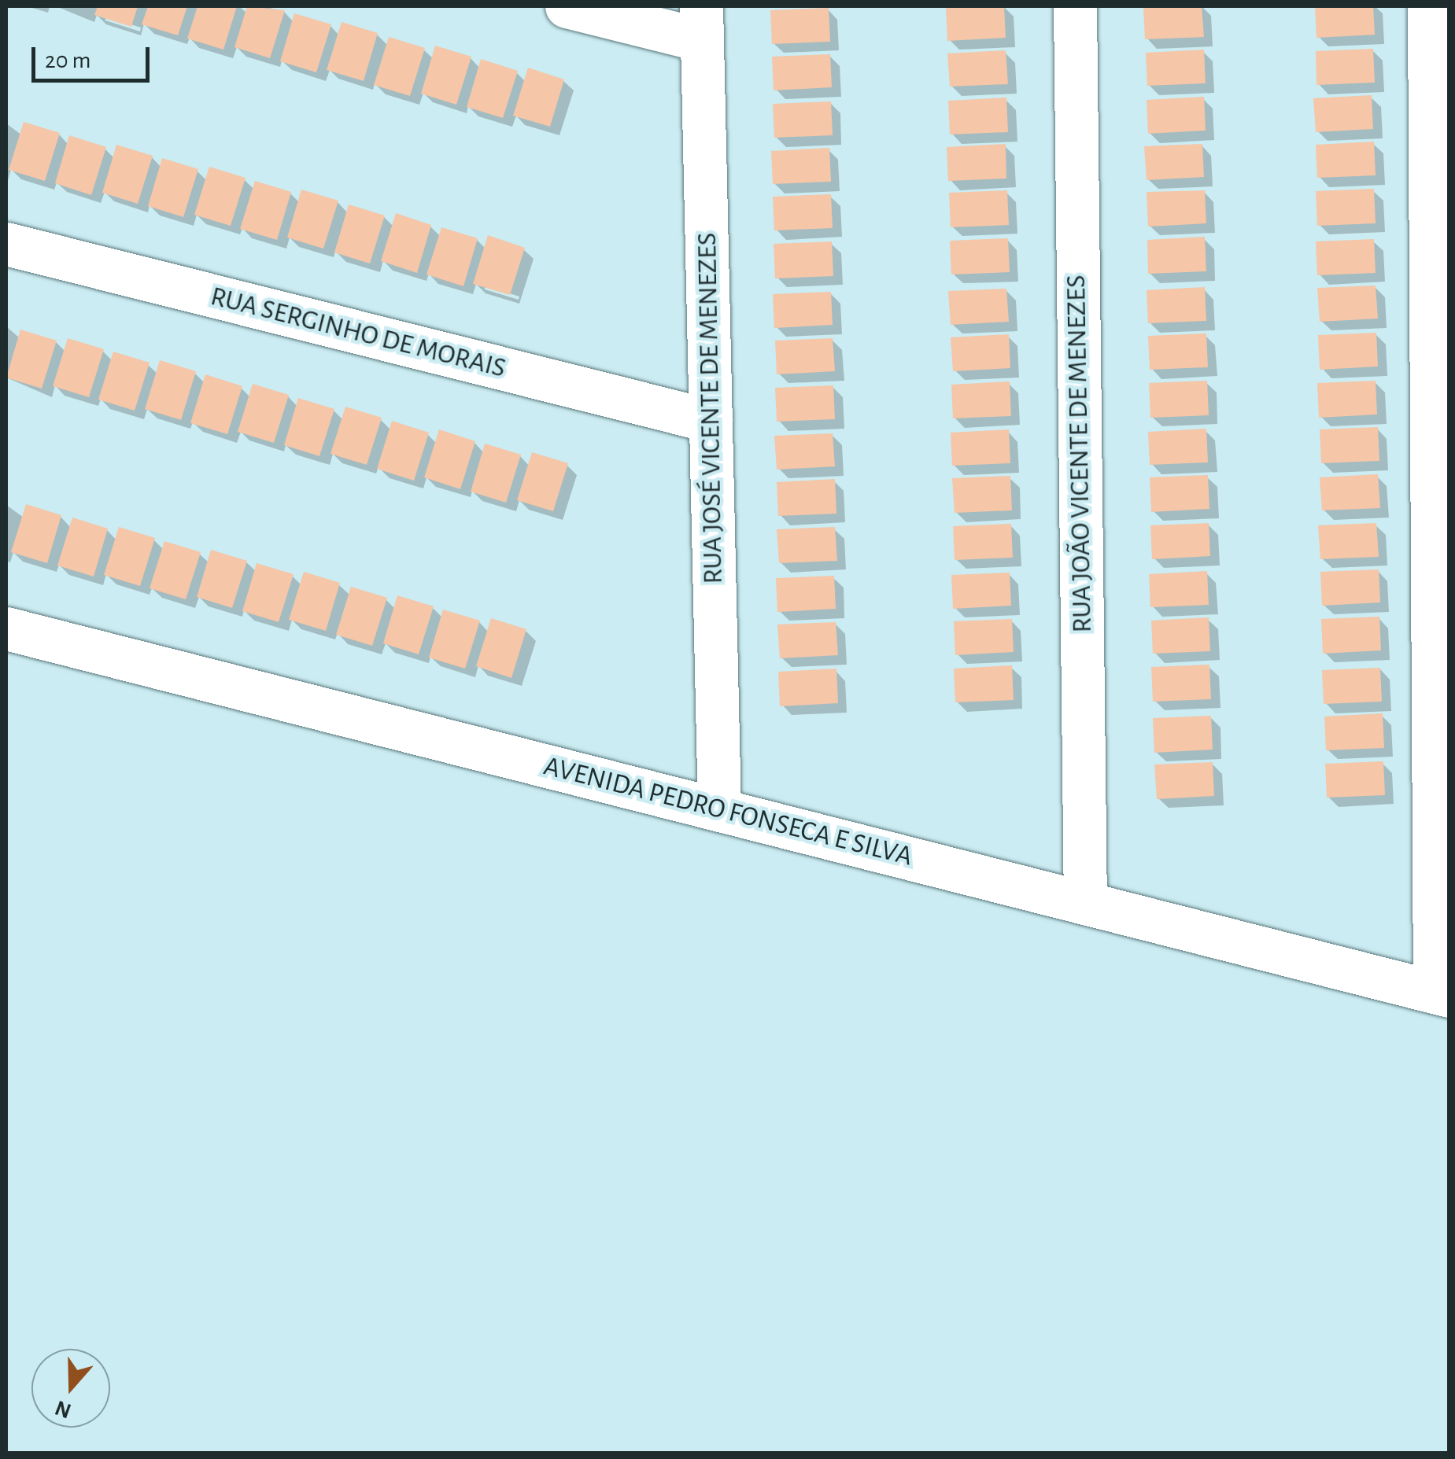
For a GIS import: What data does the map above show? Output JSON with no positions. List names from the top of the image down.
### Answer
{
  "streets": {
    "street": [
      "RUA SERGINHO DE MORAIS",
      "RUA JOSÉ VICENTE DE MENEZES",
      "RUA JOÃO VICENTE DE MENEZES",
      "AVENIDA PEDRO FONSECA E SILVA"
    ]
  },
  "crossings": [
    ["RUA SERGINHO DE MORAIS", "RUA JOSÉ VICENTE DE MENEZES"],
    ["RUA JOSÉ VICENTE DE MENEZES", "AVENIDA PEDRO FONSECA E SILVA"],
    ["RUA JOÃO VICENTE DE MENEZES", "AVENIDA PEDRO FONSECA E SILVA"]
  ],
  "scale_bar": "20 m",
  "north": "bottom"
}
